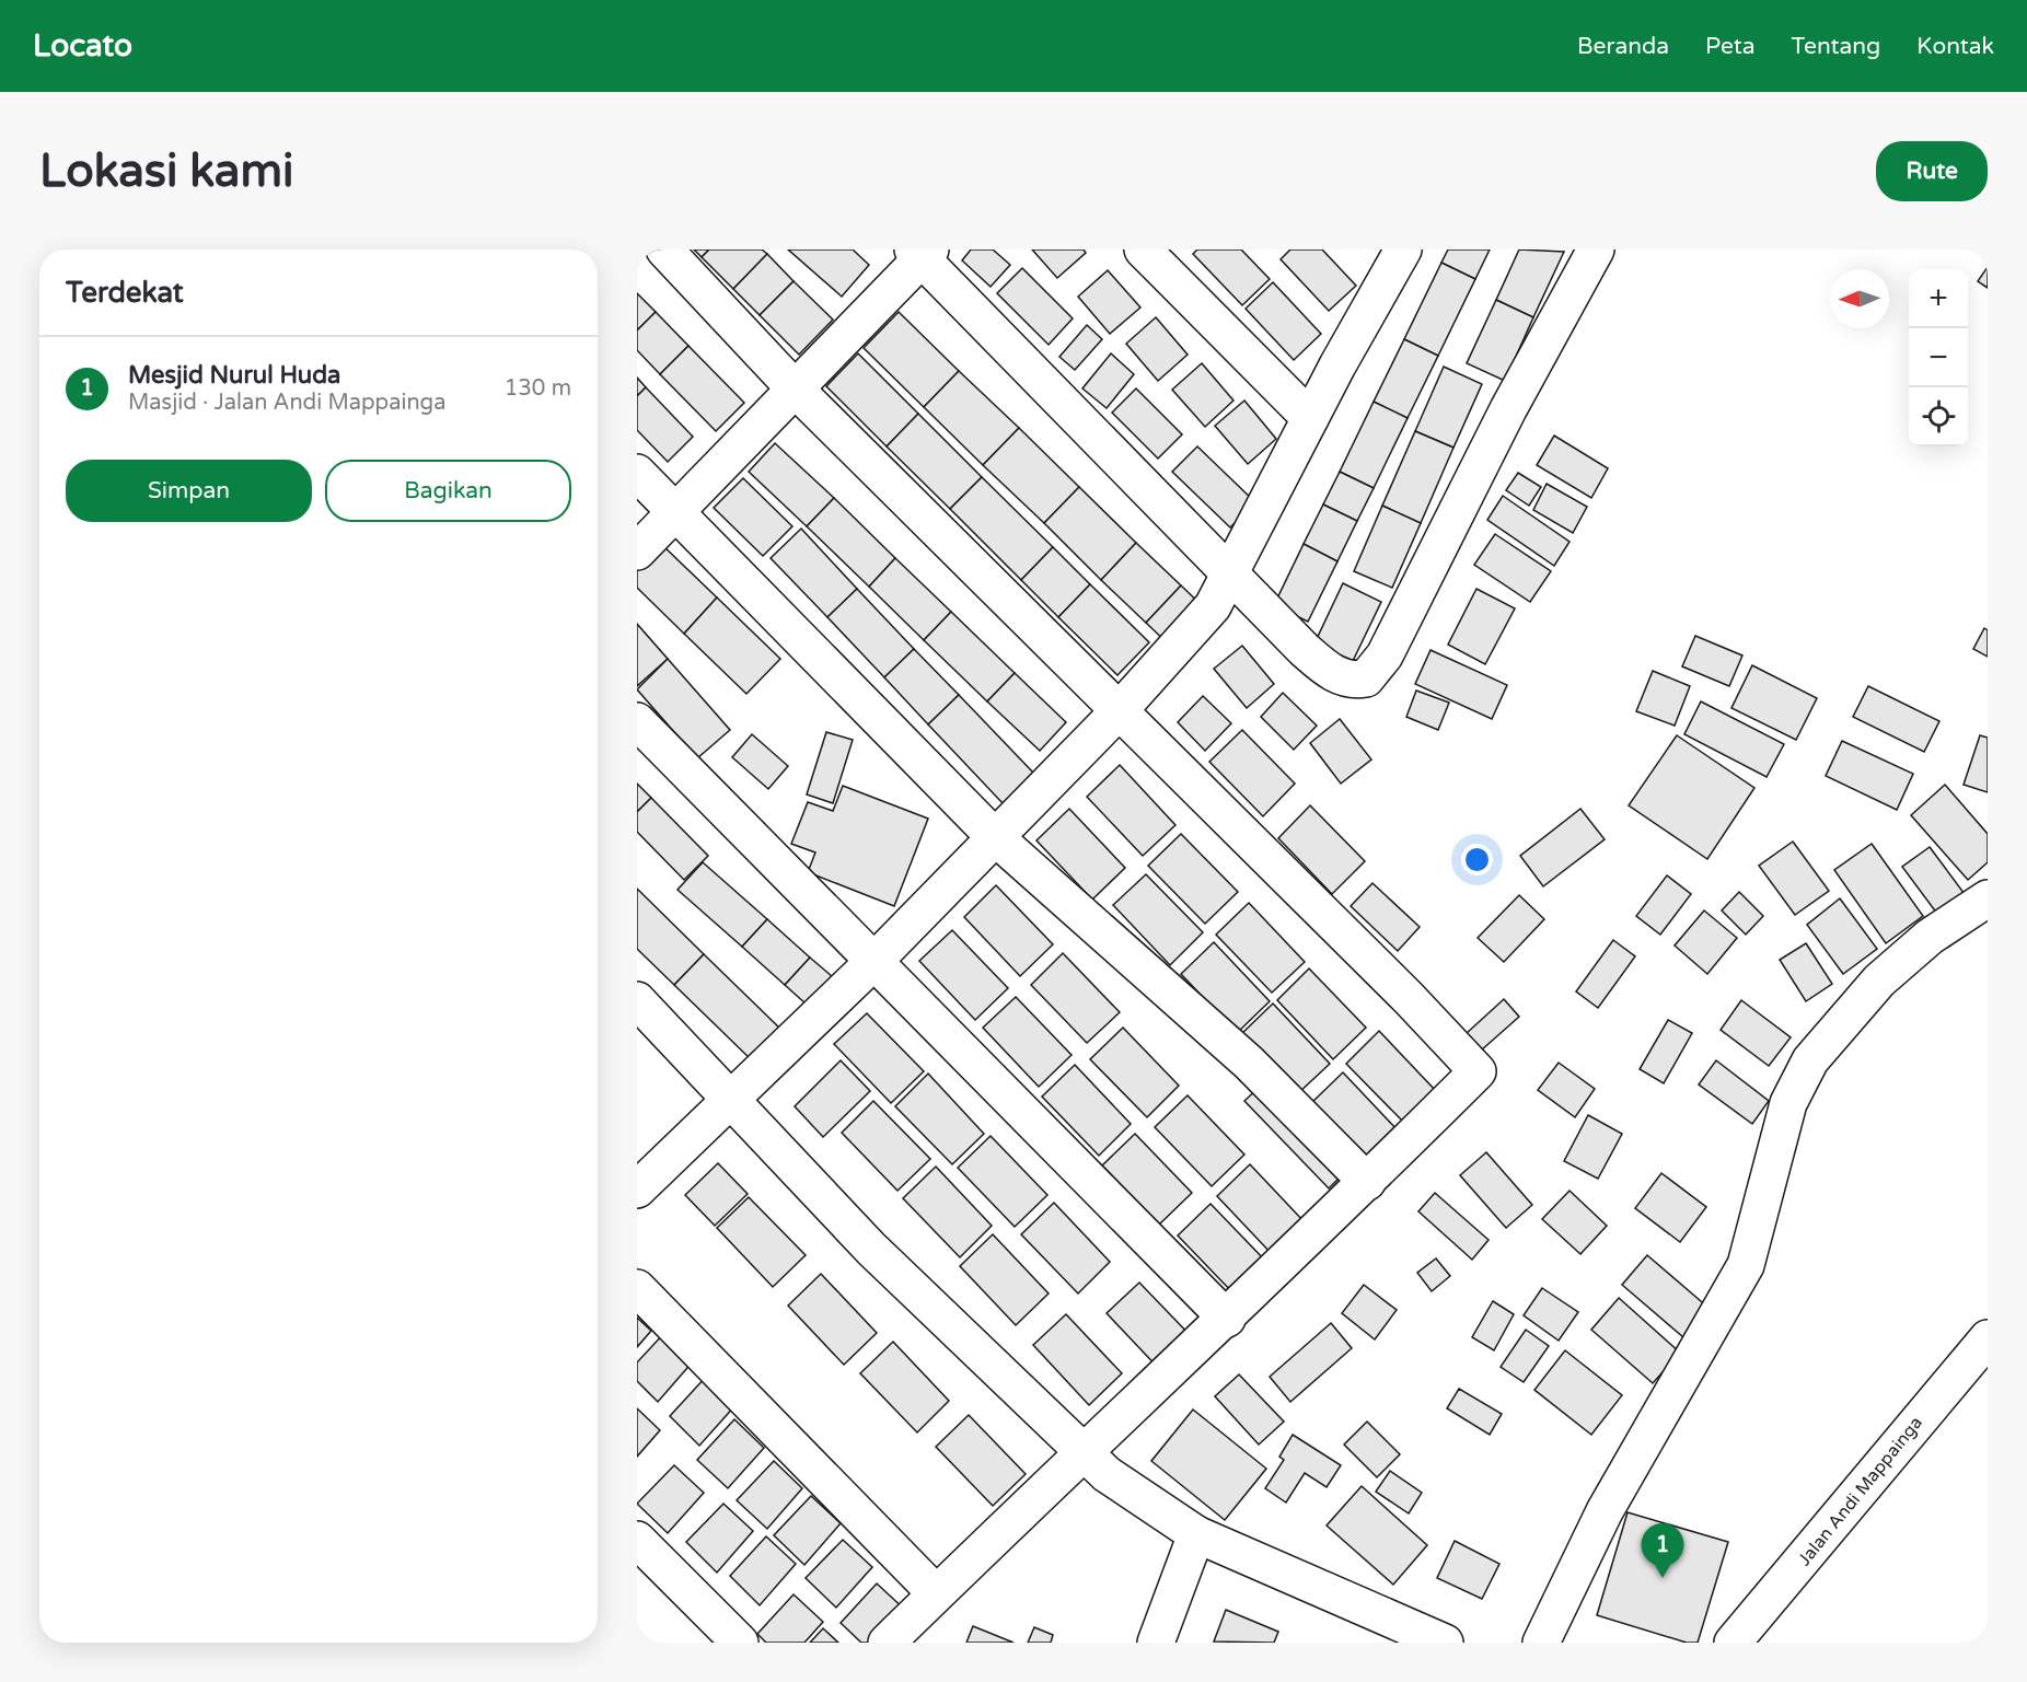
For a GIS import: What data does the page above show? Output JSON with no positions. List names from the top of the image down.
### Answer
{
  "streets": {
    "street": ["Jalan Andi Mappainga"]
  },
  "north": "left",
  "page": {
    "header": "Locato",
    "nav": [
      "Beranda",
      "Peta",
      "Tentang",
      "Kontak"
    ],
    "buttons": [
      "Rute",
      ["Simpan", "Bagikan"]
    ],
    "title": "Lokasi kami",
    "heading": "Terdekat",
    "map_buttons": ["+", "−"],
    "list": [
      {
        "mark": "1",
        "name": "Mesjid Nurul Huda",
        "note": "Masjid · Jalan Andi Mappainga",
        "value": "130 m"
      }
    ],
    "pins": "1"
  }
}
